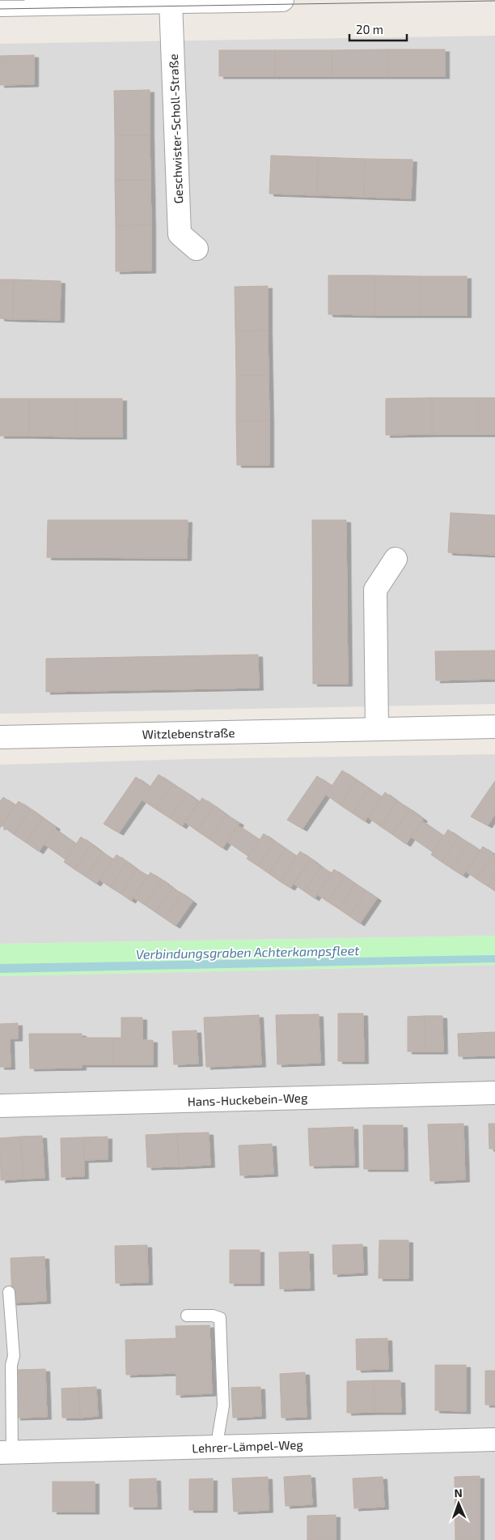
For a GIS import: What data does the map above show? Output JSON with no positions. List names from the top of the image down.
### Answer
{
  "streets": {
    "street": [
      "Geschwister-Scholl-Straße",
      "Witzlebenstraße",
      "Hans-Huckebein-Weg",
      "Lehrer-Lämpel-Weg"
    ]
  },
  "water": ["Verbindungsgraben Achterkampsfleet"],
  "scale_bar": "20 m",
  "north": "top"
}
